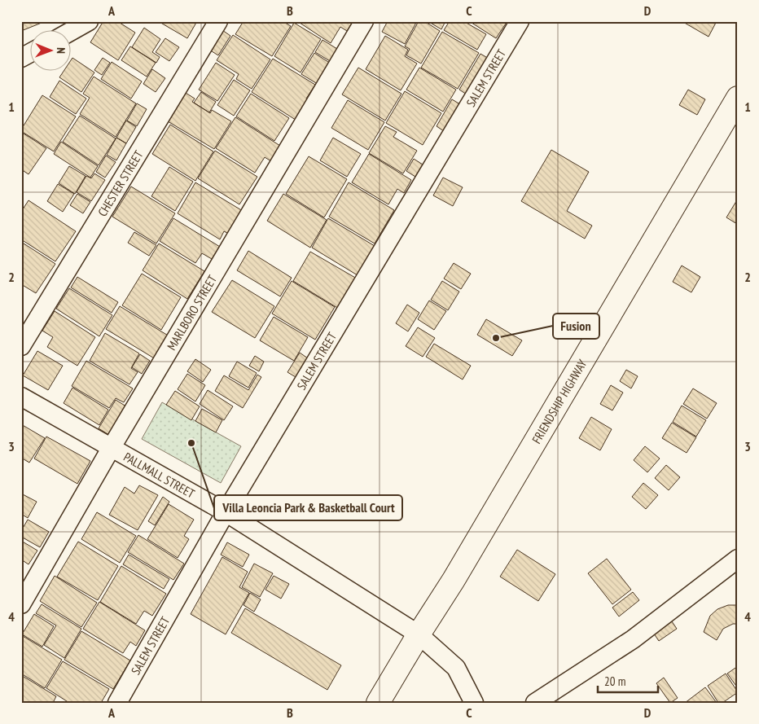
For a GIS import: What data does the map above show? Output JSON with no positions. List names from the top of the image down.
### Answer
{
  "streets": {
    "main road": ["FRIENDSHIP HIGHWAY"],
    "street": [
      "SALEM STREET",
      "CHESTER STREET",
      "MARLBORO STREET",
      "PALLMALL STREET"
    ]
  },
  "crossings": [
    ["SALEM STREET", "PALLMALL STREET"],
    ["MARLBORO STREET", "PALLMALL STREET"],
    ["FRIENDSHIP HIGHWAY", "PALLMALL STREET"]
  ],
  "places": ["Fusion", "Villa Leoncia Park & Basketball Court"],
  "scale_bar": "20 m",
  "north": "right",
  "grid": {
    "columns": [
      "A",
      "B",
      "C",
      "D"
    ],
    "rows": [
      "1",
      "2",
      "3",
      "4"
    ]
  }
}
